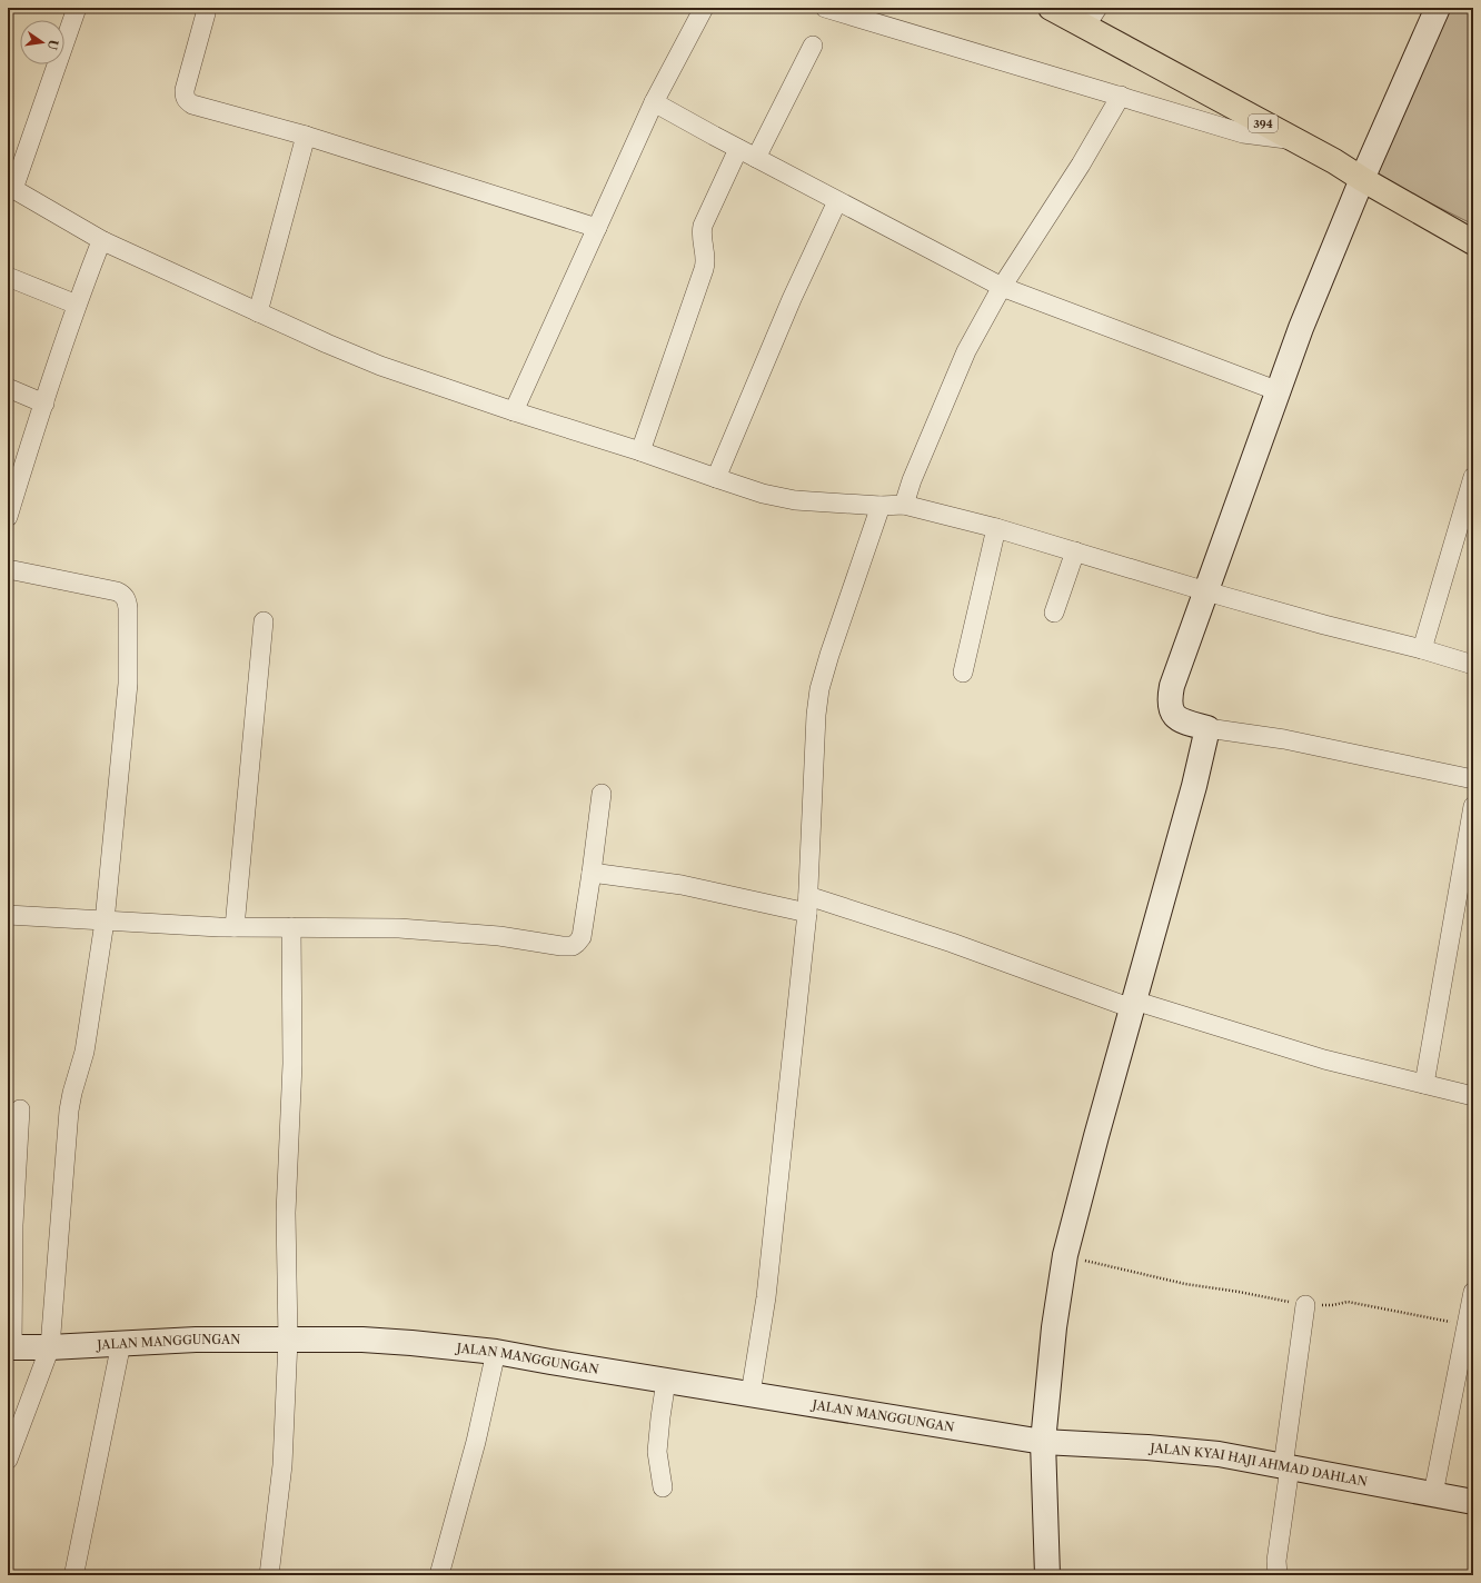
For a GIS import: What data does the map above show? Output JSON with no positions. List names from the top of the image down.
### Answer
{
  "streets": {
    "main road": ["394"],
    "street": ["JALAN MANGGUNGAN", "JALAN KYAI HAJI AHMAD DAHLAN"]
  },
  "crossings": [
    ["JALAN MANGGUNGAN", "JALAN KYAI HAJI AHMAD DAHLAN"]
  ],
  "north": "right"
}
